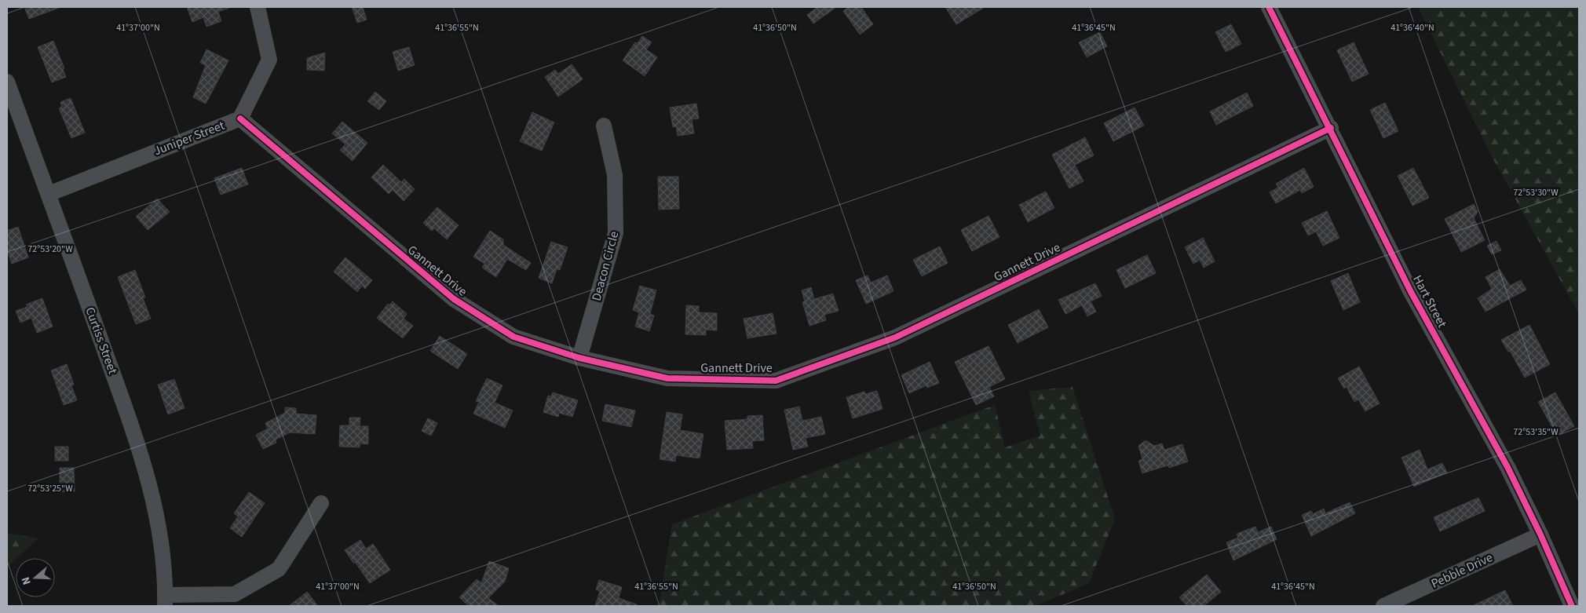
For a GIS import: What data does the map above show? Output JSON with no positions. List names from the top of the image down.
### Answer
{
  "streets": {
    "street": [
      "Juniper Street",
      "Gannett Drive",
      "Deacon Circle",
      "Hart Street",
      "Curtiss Street",
      "Pebble Drive"
    ]
  },
  "crossings": [
    ["Juniper Street", "Gannett Drive"],
    ["Juniper Street", "Curtiss Street"],
    ["Gannett Drive", "Deacon Circle"],
    ["Gannett Drive", "Hart Street"],
    ["Hart Street", "Pebble Drive"]
  ],
  "north": "left",
  "coordinates": [
    "41°37'00\"N",
    "41°36'55\"N",
    "41°36'50\"N",
    "41°36'45\"N",
    "41°36'40\"N",
    "72°53'30\"W",
    "72°53'20\"W",
    "72°53'35\"W",
    "72°53'25\"W"
  ]
}
